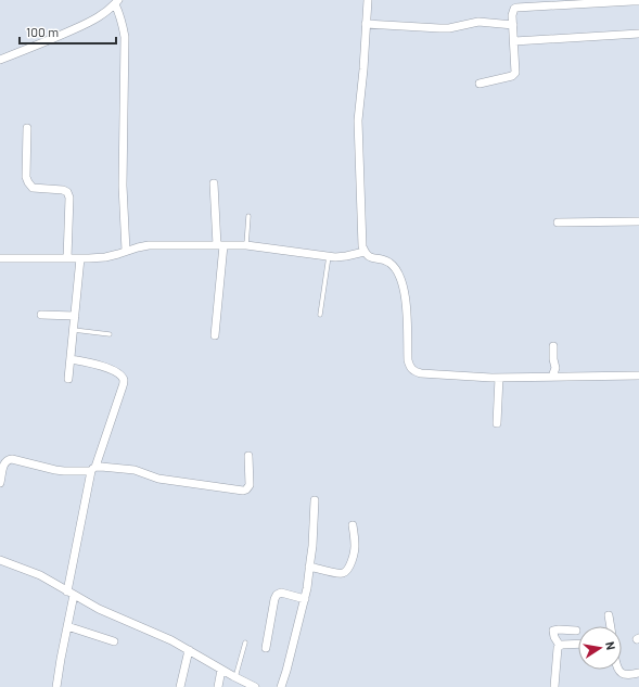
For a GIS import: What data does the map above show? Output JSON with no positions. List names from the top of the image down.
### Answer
{
  "scale_bar": "100 m",
  "north": "right"
}
